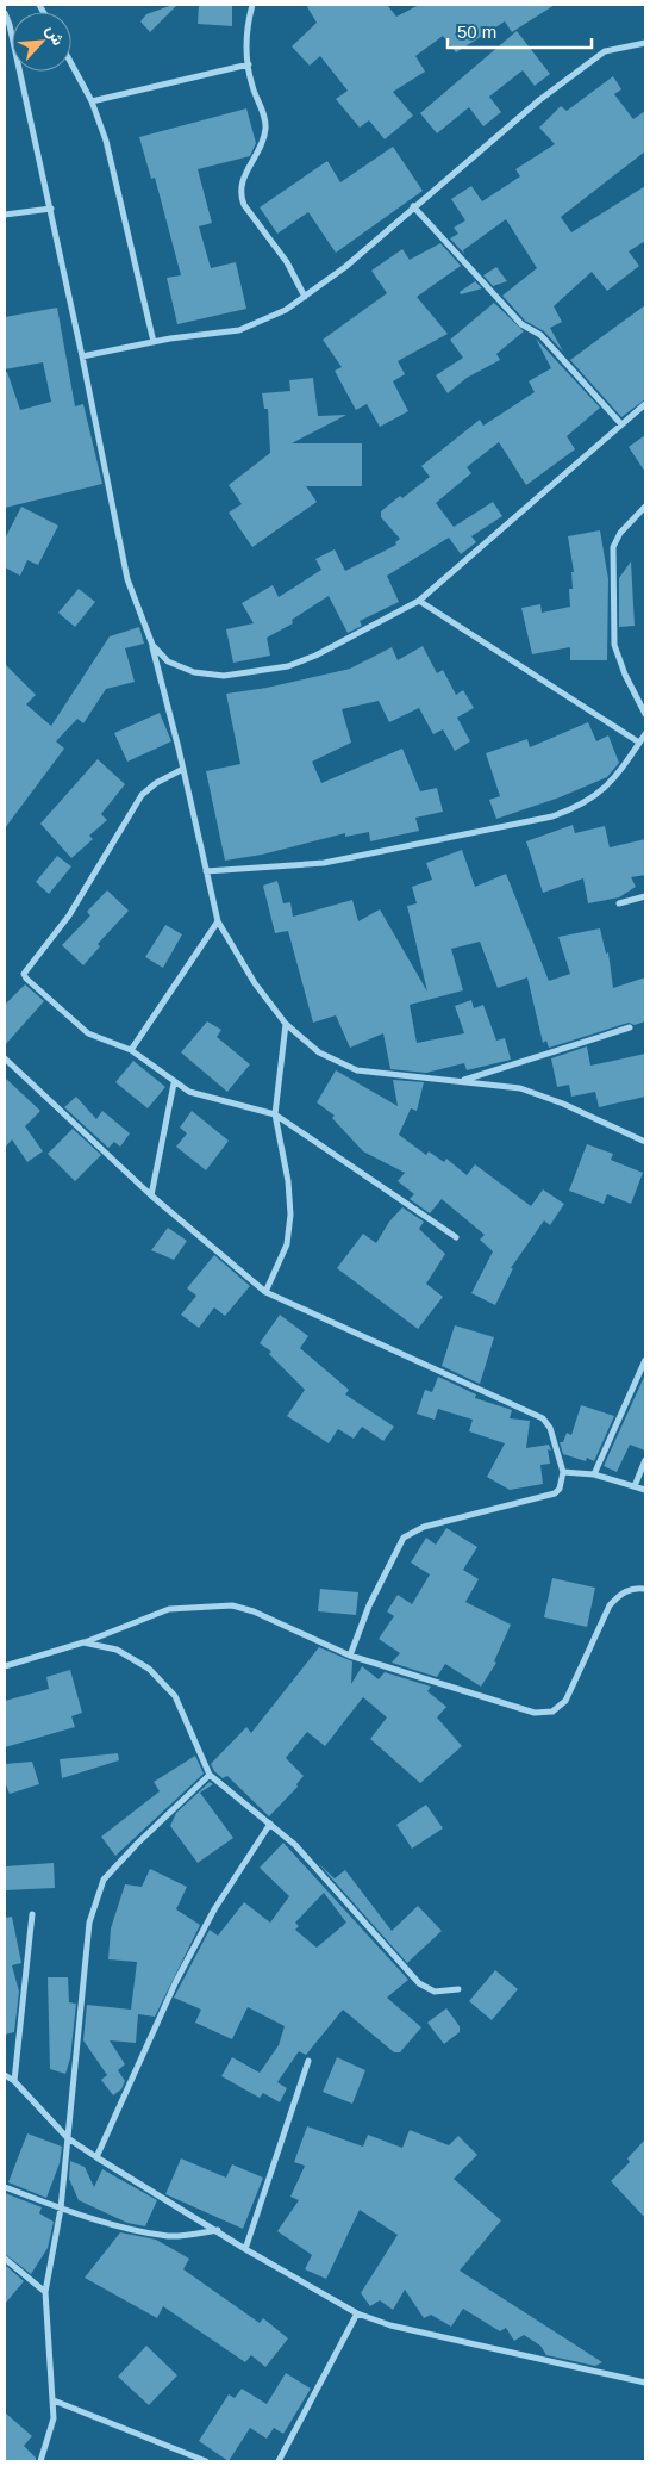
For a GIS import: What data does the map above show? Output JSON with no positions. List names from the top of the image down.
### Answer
{
  "scale_bar": "50 m",
  "north": "top right"
}
